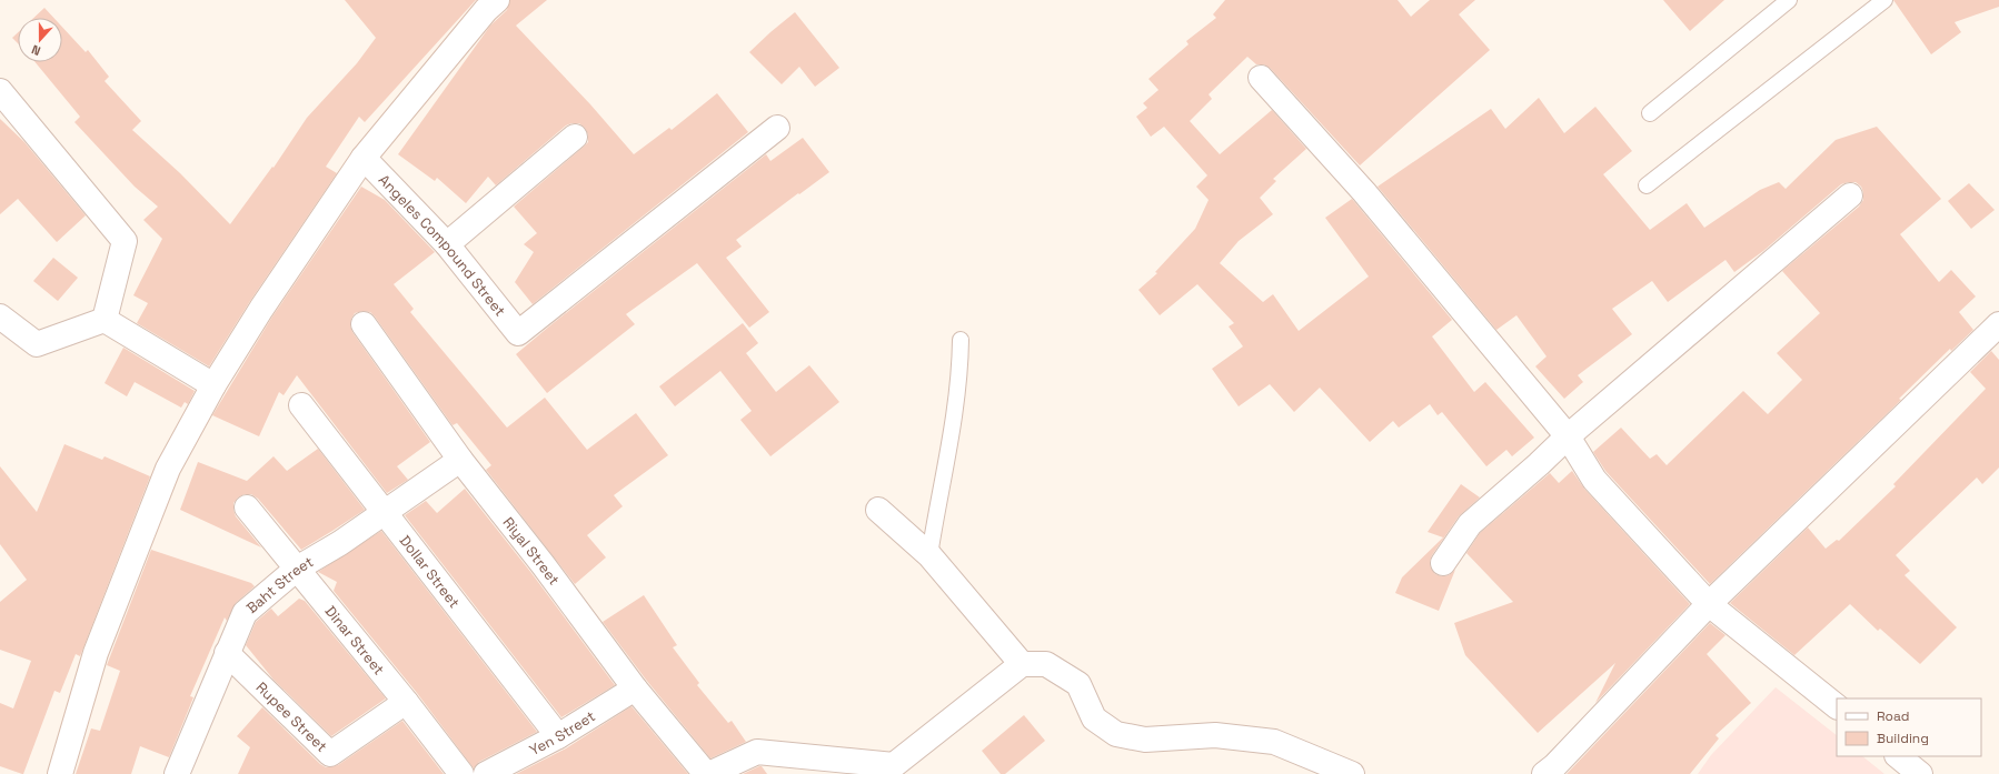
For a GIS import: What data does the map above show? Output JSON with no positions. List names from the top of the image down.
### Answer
{
  "streets": {
    "street": [
      "Angeles Compound Street",
      "Riyal Street",
      "Dollar Street",
      "Baht Street",
      "Dinar Street",
      "Rupee Street",
      "Yen Street"
    ]
  },
  "crossings": [
    ["Riyal Street", "Baht Street"],
    ["Riyal Street", "Yen Street"],
    ["Dollar Street", "Baht Street"],
    ["Dollar Street", "Yen Street"],
    ["Baht Street", "Dinar Street"],
    ["Baht Street", "Rupee Street"],
    ["Dinar Street", "Rupee Street"]
  ],
  "legend": ["Road", "Building"],
  "north": "bottom"
}
